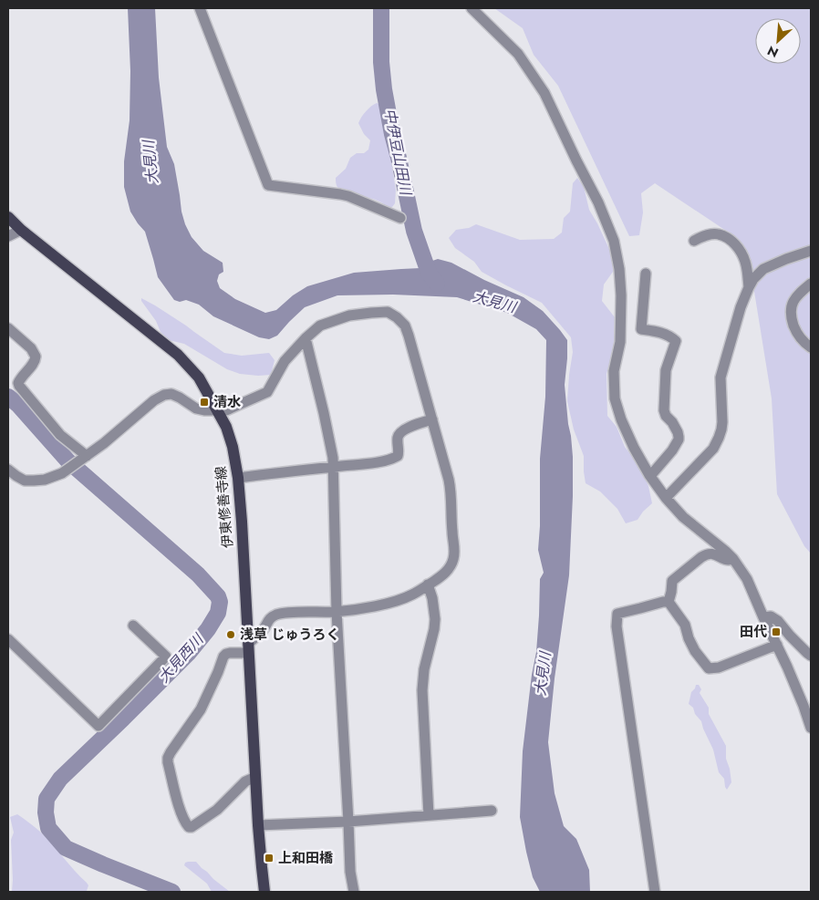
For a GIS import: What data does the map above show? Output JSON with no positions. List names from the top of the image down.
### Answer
{
  "streets": {
    "main road": ["伊東修善寺線"]
  },
  "water": ["中伊豆山田川", "大見川", "大見西川"],
  "places": {
    "transit": ["清水", "田代", "上和田橋"],
    "other": ["浅草 じゅうろく"]
  },
  "north": "bottom left"
}
